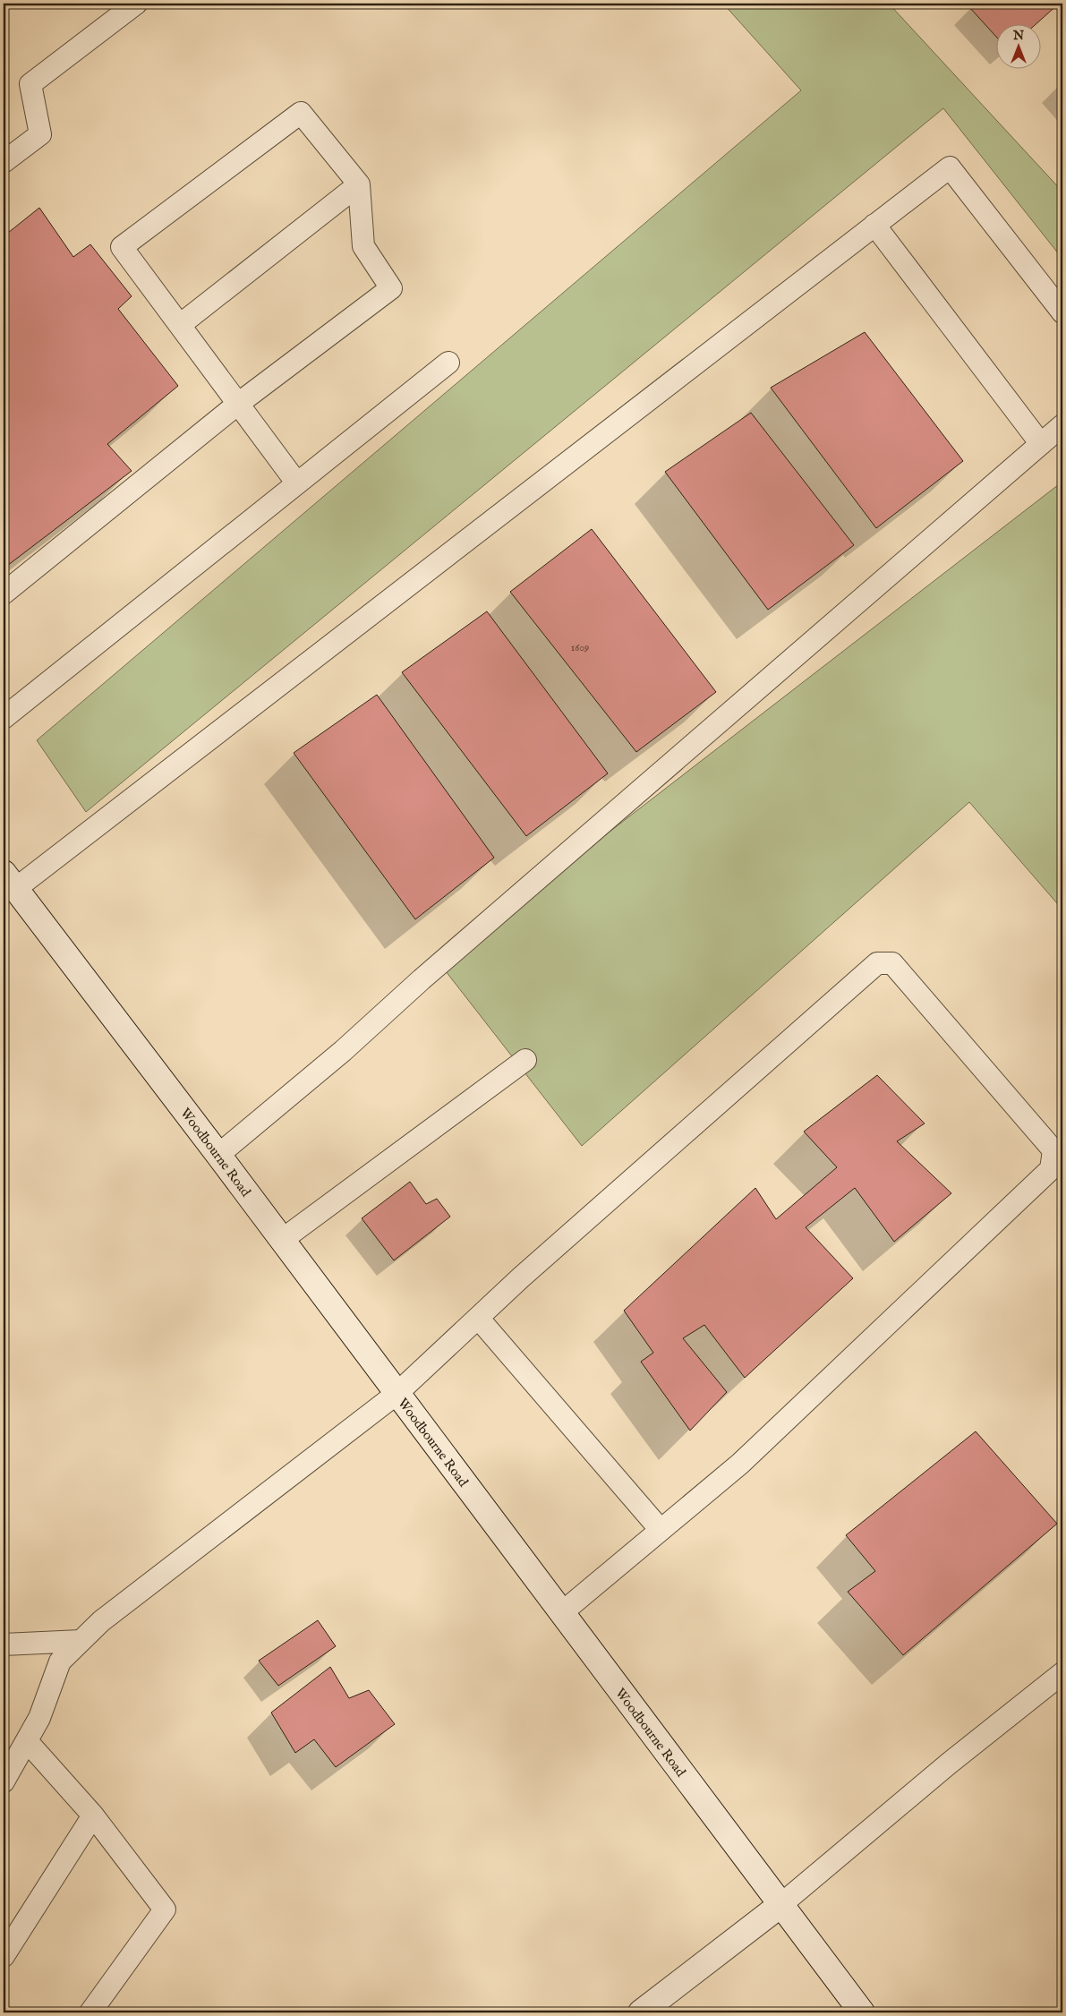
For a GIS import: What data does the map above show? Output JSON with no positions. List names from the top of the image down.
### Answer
{
  "streets": {
    "main road": ["Woodbourne Road"]
  },
  "house_numbers": ["1609"],
  "north": "top"
}
